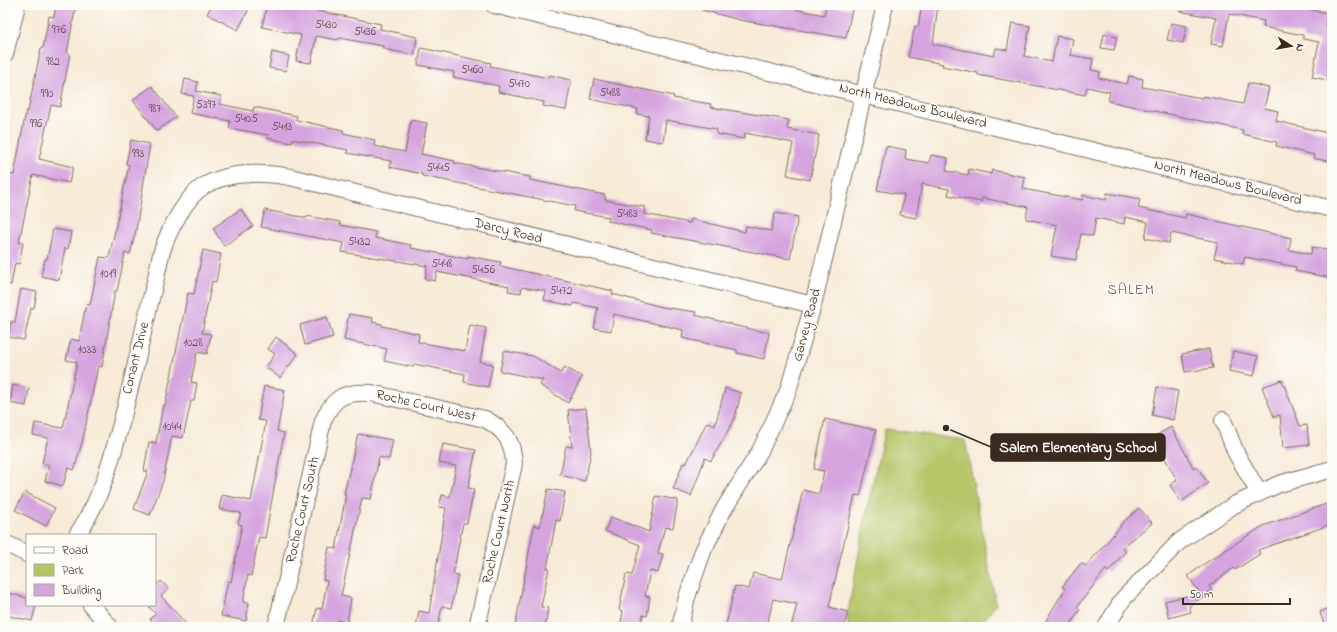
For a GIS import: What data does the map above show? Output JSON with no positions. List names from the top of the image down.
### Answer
{
  "streets": {
    "street": [
      "North Meadows Boulevard",
      "Darcy Road",
      "Garvey Road",
      "Conant Drive",
      "Roche Court West",
      "Roche Court South",
      "Roche Court North"
    ]
  },
  "crossings": [
    ["North Meadows Boulevard", "Garvey Road"],
    ["Darcy Road", "Garvey Road"],
    ["Darcy Road", "Conant Drive"],
    ["Roche Court West", "Roche Court South"],
    ["Roche Court West", "Roche Court North"]
  ],
  "districts": ["SALEM"],
  "places": ["Salem Elementary School"],
  "house_numbers": [
    "5430",
    "976",
    "5436",
    "982",
    "5460",
    "5470",
    "5488",
    "990",
    "5397",
    "987",
    "5405",
    "996",
    "5413",
    "993",
    "5445",
    "5483",
    "5432",
    "5448",
    "5456",
    "1019",
    "5472",
    "1028",
    "1033",
    "1044"
  ],
  "legend": ["Road", "Park", "Building"],
  "scale_bar": "50 m",
  "north": "right"
}
